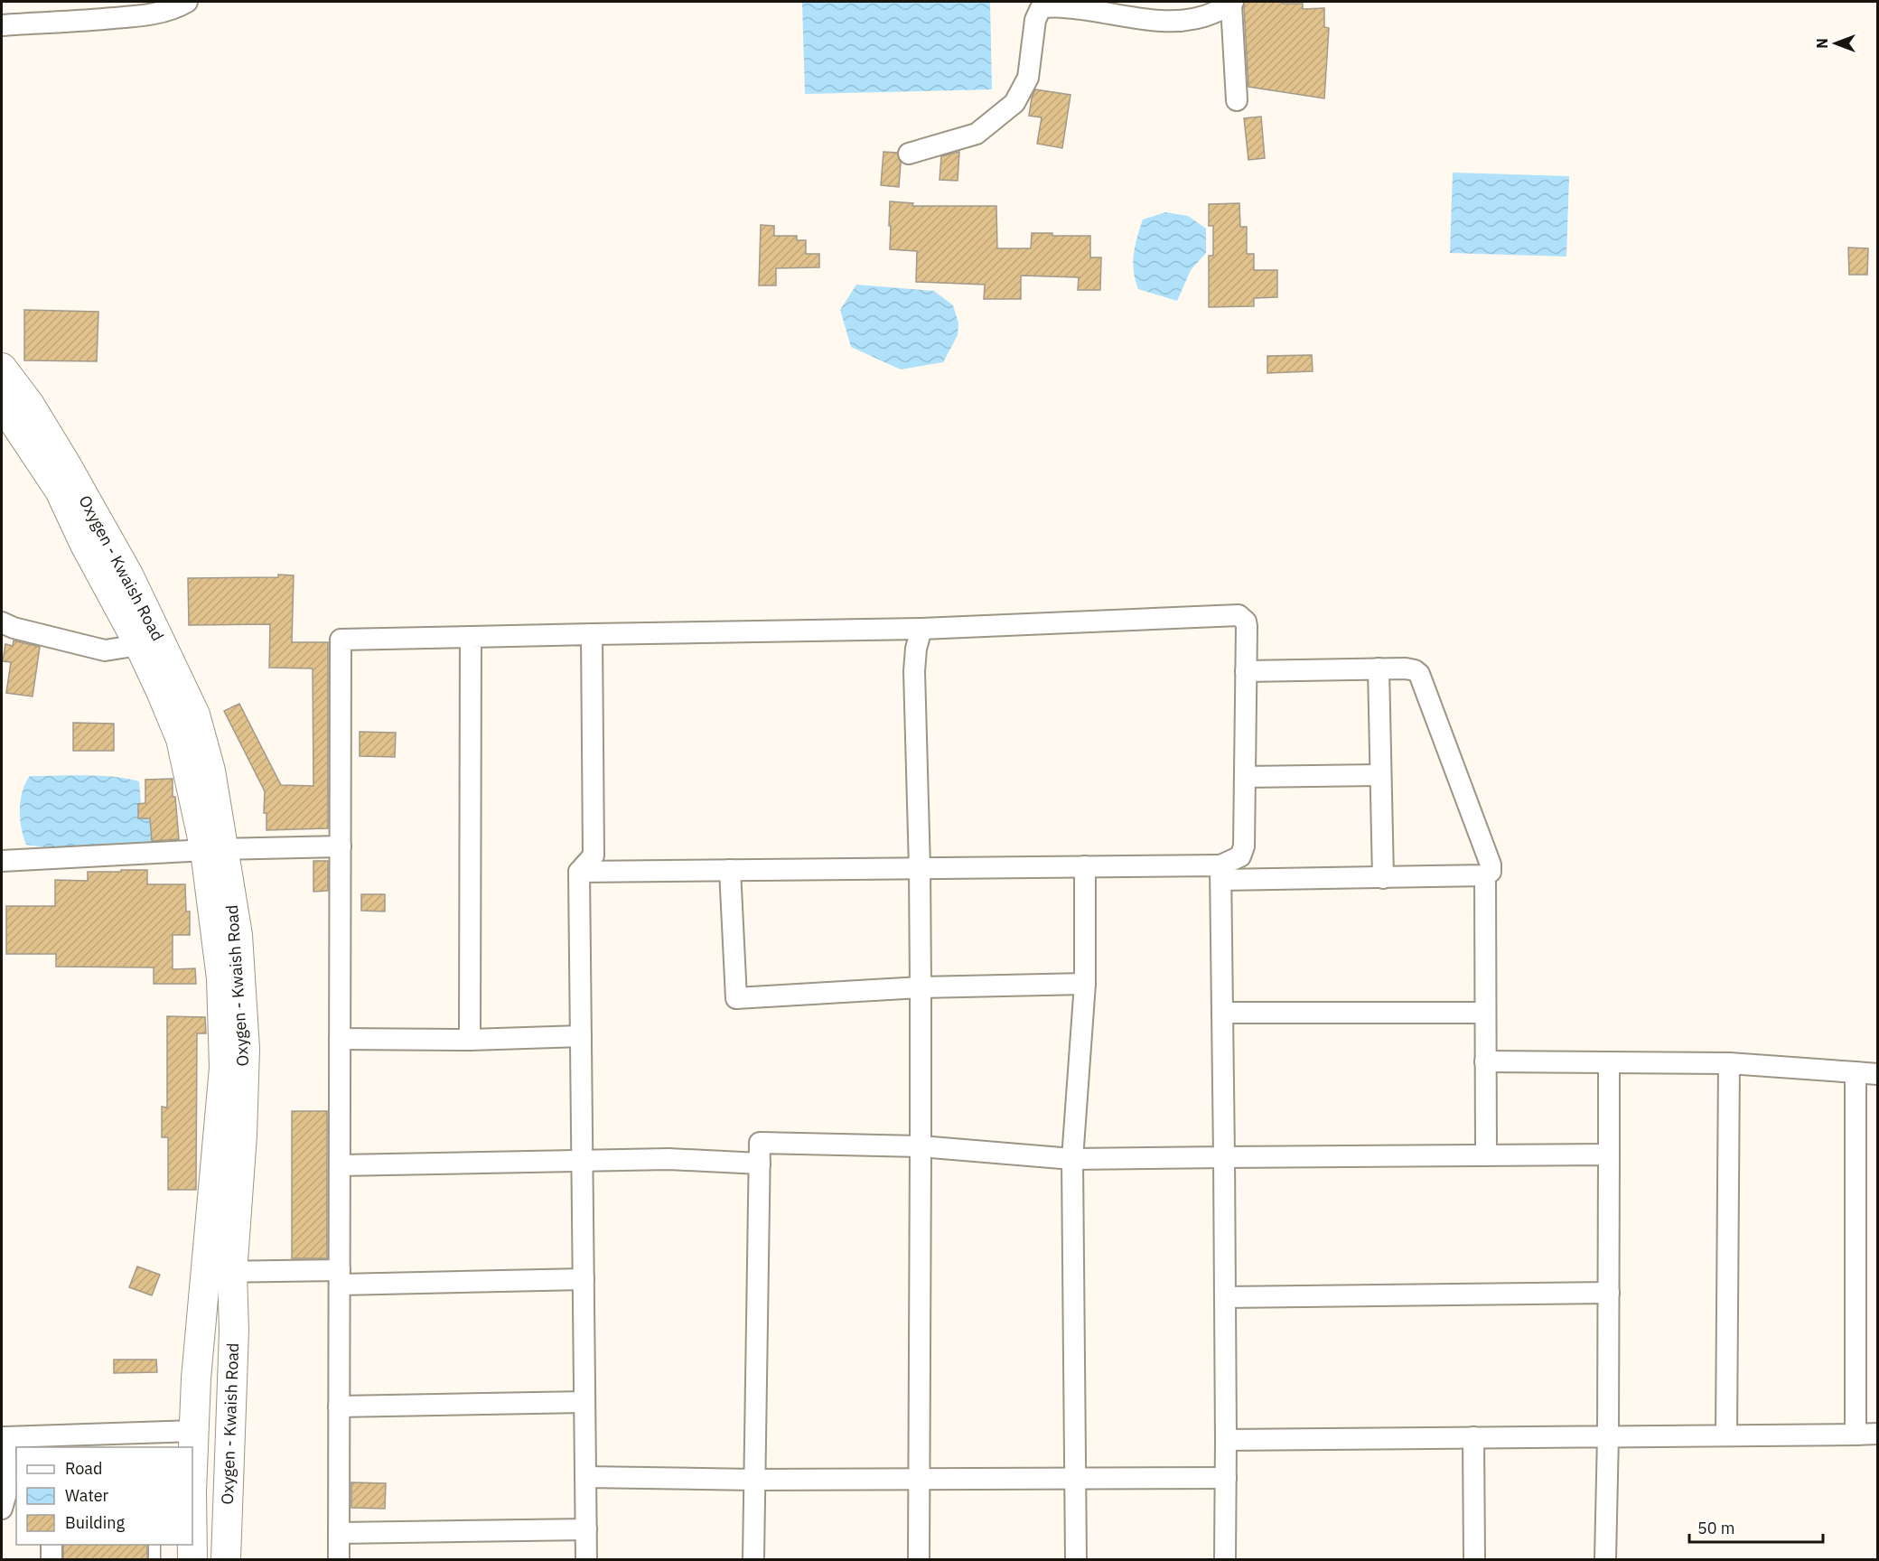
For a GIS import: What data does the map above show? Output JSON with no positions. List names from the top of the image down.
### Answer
{
  "streets": {
    "main road": ["Oxygen - Kwaish Road"]
  },
  "legend": ["Road", "Water", "Building"],
  "scale_bar": "50 m",
  "north": "left"
}
